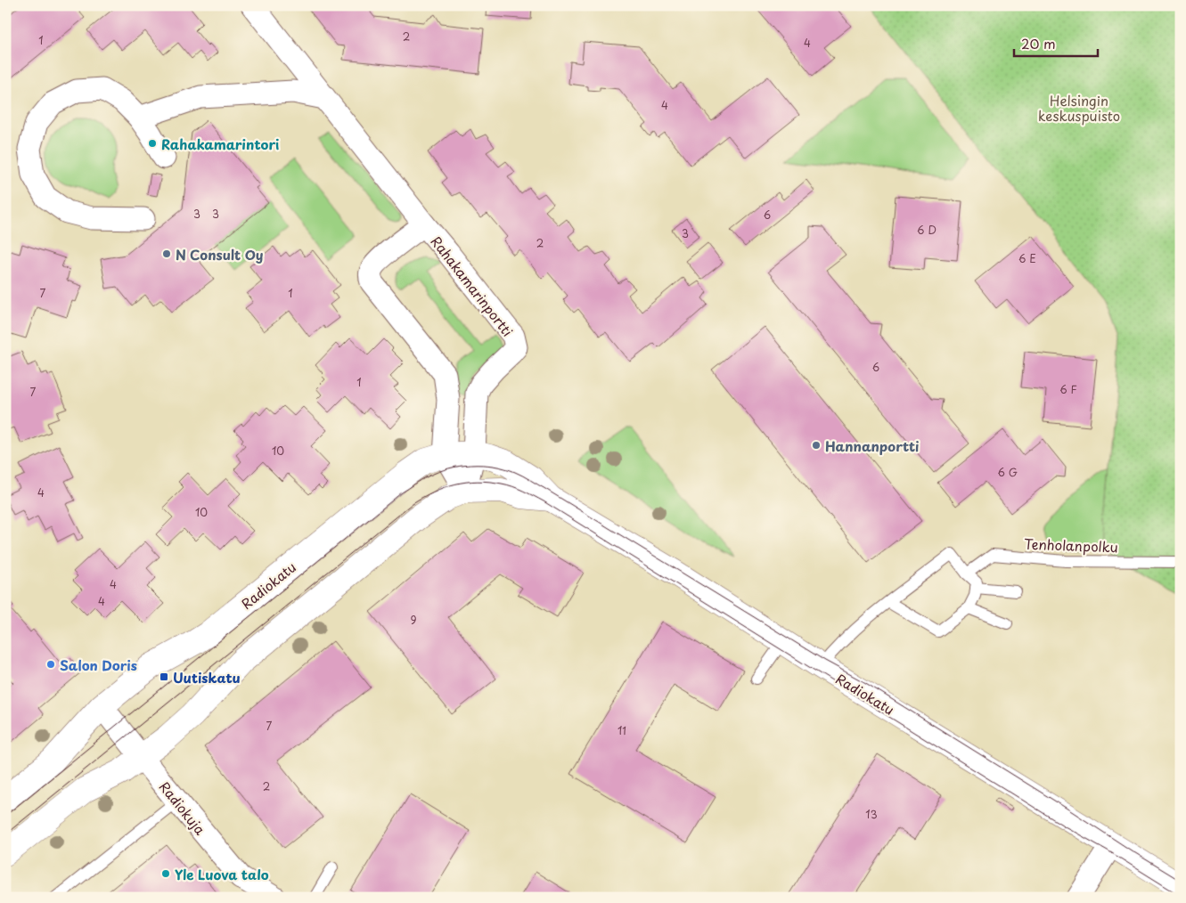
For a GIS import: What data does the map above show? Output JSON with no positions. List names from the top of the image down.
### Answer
{
  "streets": {
    "street": ["Rahakamarinportti", "Radiokatu", "Radiokuja"],
    "lane": ["Tenholanpolku"]
  },
  "crossings": [
    ["Rahakamarinportti", "Radiokatu"],
    ["Radiokatu", "Radiokuja"]
  ],
  "parks": ["Helsingin keskuspuisto"],
  "places": {
    "other": [
      "Rahakamarintori",
      "N Consult Oy",
      "Hannanportti",
      "Salon Doris",
      "Yle Luova talo"
    ],
    "transit": ["Uutiskatu"]
  },
  "house_numbers": [
    "2",
    "1",
    "4",
    "4",
    "3",
    "3",
    "6",
    "6 D",
    "3",
    "2",
    "6 E",
    "7",
    "1",
    "6",
    "1",
    "6 F",
    "7",
    "10",
    "6 G",
    "4",
    "10",
    "4",
    "4",
    "9",
    "7",
    "11",
    "2",
    "13"
  ],
  "scale_bar": "20 m"
}
